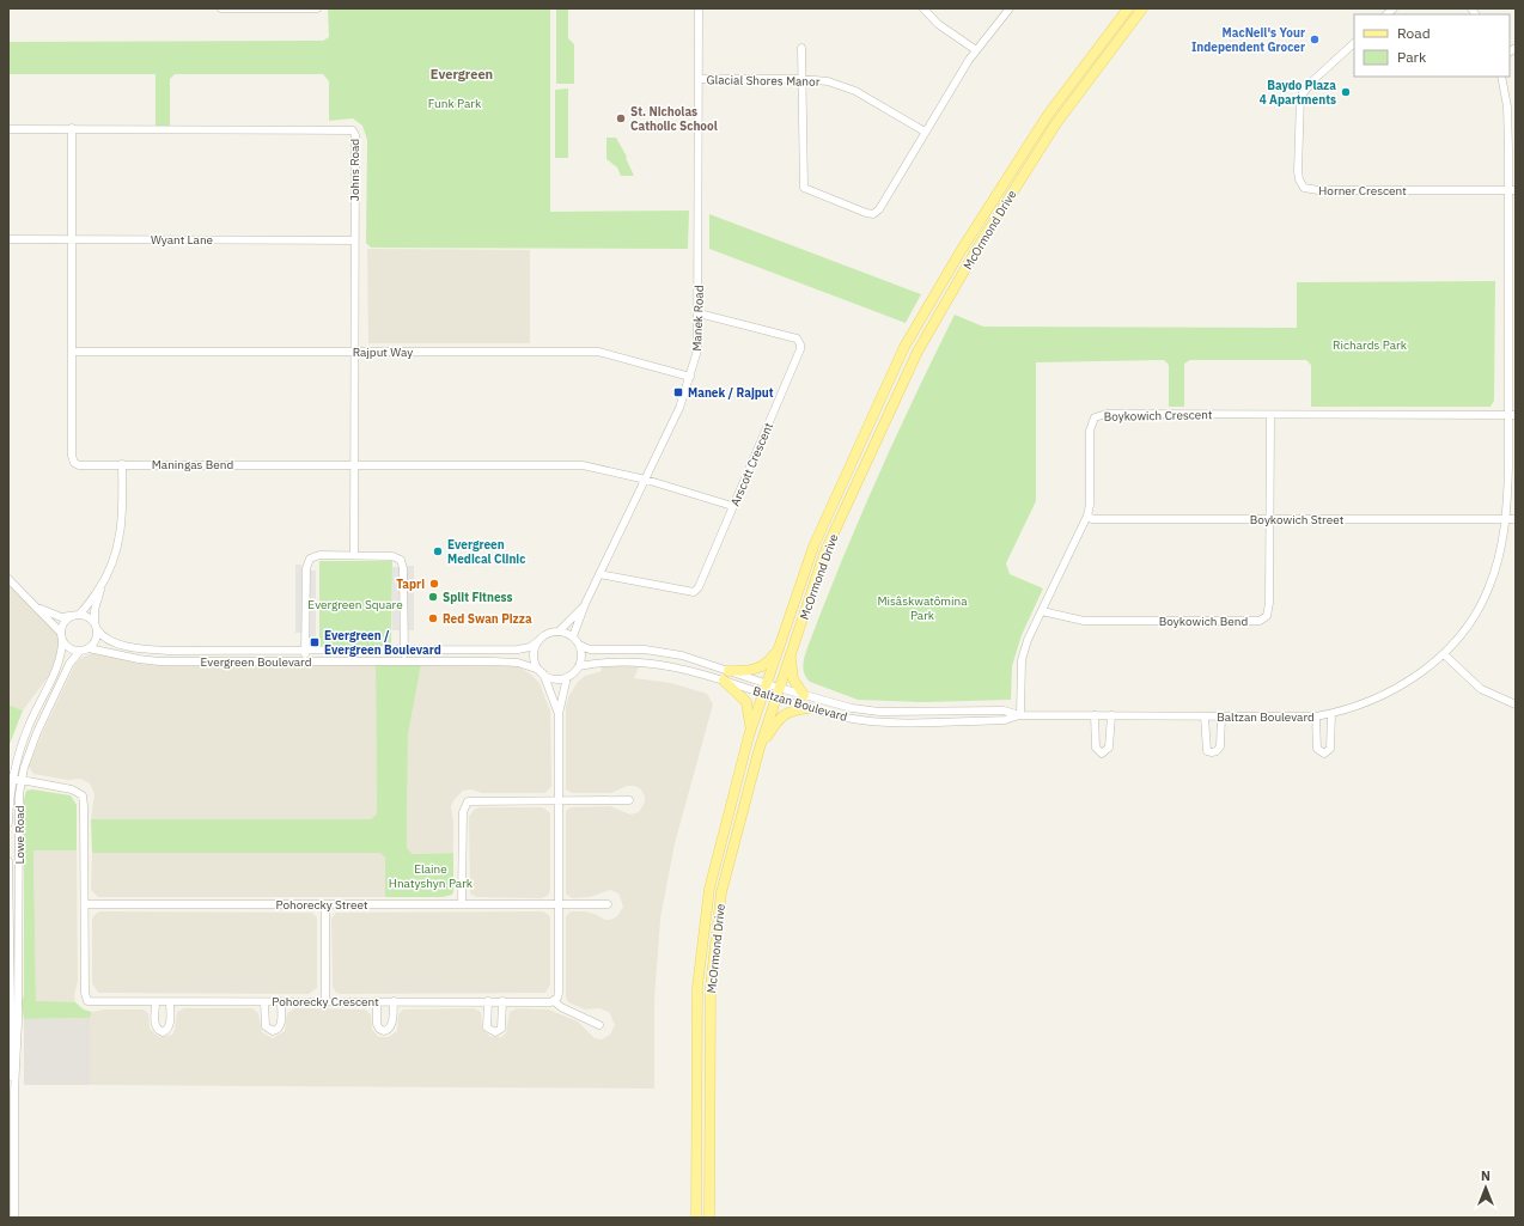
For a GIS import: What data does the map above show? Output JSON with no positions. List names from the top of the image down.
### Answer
{
  "streets": {
    "main road": ["McOrmond Drive"],
    "street": [
      "Glacial Shores Manor",
      "Johns Road",
      "Horner Crescent",
      "Wyant Lane",
      "Manek Road",
      "Rajput Way",
      "Boykowich Crescent",
      "Maningas Bend",
      "Arscott Crescent",
      "Boykowich Street",
      "Boykowich Bend",
      "Evergreen Boulevard",
      "Baltzan Boulevard",
      "Lowe Road",
      "Pohorecky Street",
      "Pohorecky Crescent"
    ]
  },
  "crossings": [
    ["Glacial Shores Manor", "Manek Road"],
    ["Johns Road", "Wyant Lane"],
    ["Johns Road", "Rajput Way"],
    ["Johns Road", "Maningas Bend"],
    ["Horner Crescent", "Baltzan Boulevard"],
    ["McOrmond Drive", "Baltzan Boulevard"],
    ["Wyant Lane", "Maningas Bend"],
    ["Manek Road", "Rajput Way"],
    ["Manek Road", "Maningas Bend"],
    ["Manek Road", "Arscott Crescent"],
    ["Manek Road", "Evergreen Boulevard"],
    ["Rajput Way", "Maningas Bend"],
    ["Boykowich Crescent", "Boykowich Street"],
    ["Boykowich Crescent", "Boykowich Bend"],
    ["Boykowich Crescent", "Baltzan Boulevard"],
    ["Maningas Bend", "Arscott Crescent"],
    ["Boykowich Street", "Boykowich Bend"],
    ["Boykowich Street", "Baltzan Boulevard"],
    ["Evergreen Boulevard", "Lowe Road"],
    ["Lowe Road", "Pohorecky Crescent"],
    ["Pohorecky Street", "Pohorecky Crescent"]
  ],
  "districts": ["Evergreen"],
  "parks": [
    "Funk Park",
    "Richards Park",
    "Misâskwatômina Park",
    "Evergreen Square",
    "Elaine Hnatyshyn Park"
  ],
  "places": {
    "other": [
      "MacNeil's Your Independent Grocer",
      "Baydo Plaza 4 Apartments",
      "St. Nicholas Catholic School",
      "Evergreen Medical Clinic",
      "Tapri",
      "Split Fitness",
      "Red Swan Pizza"
    ],
    "transit": ["Manek / Rajput", "Evergreen / Evergreen Boulevard"]
  },
  "legend": ["Road", "Park"],
  "north": "top"
}
